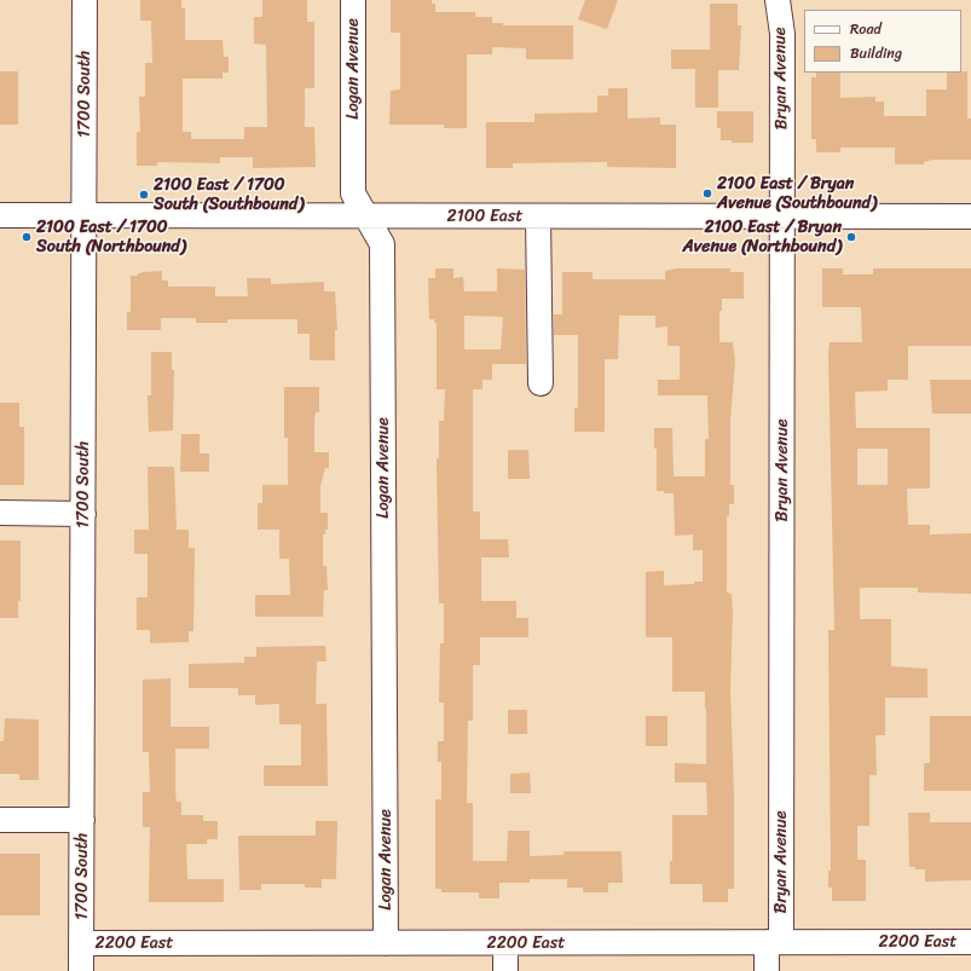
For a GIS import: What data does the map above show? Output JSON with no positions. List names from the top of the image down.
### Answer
{
  "streets": {
    "street": [
      "Logan Avenue",
      "Bryan Avenue",
      "1700 South",
      "2100 East",
      "2200 East"
    ]
  },
  "crossings": [
    ["Logan Avenue", "2100 East"],
    ["Logan Avenue", "2200 East"],
    ["Bryan Avenue", "2100 East"],
    ["Bryan Avenue", "2200 East"],
    ["1700 South", "2100 East"],
    ["1700 South", "2200 East"]
  ],
  "places": [
    "2100 East / Bryan Avenue (Southbound)",
    "2100 East / 1700 South (Southbound)",
    "2100 East / 1700 South (Northbound)",
    "2100 East / Bryan Avenue (Northbound)"
  ],
  "legend": ["Road", "Building"]
}
